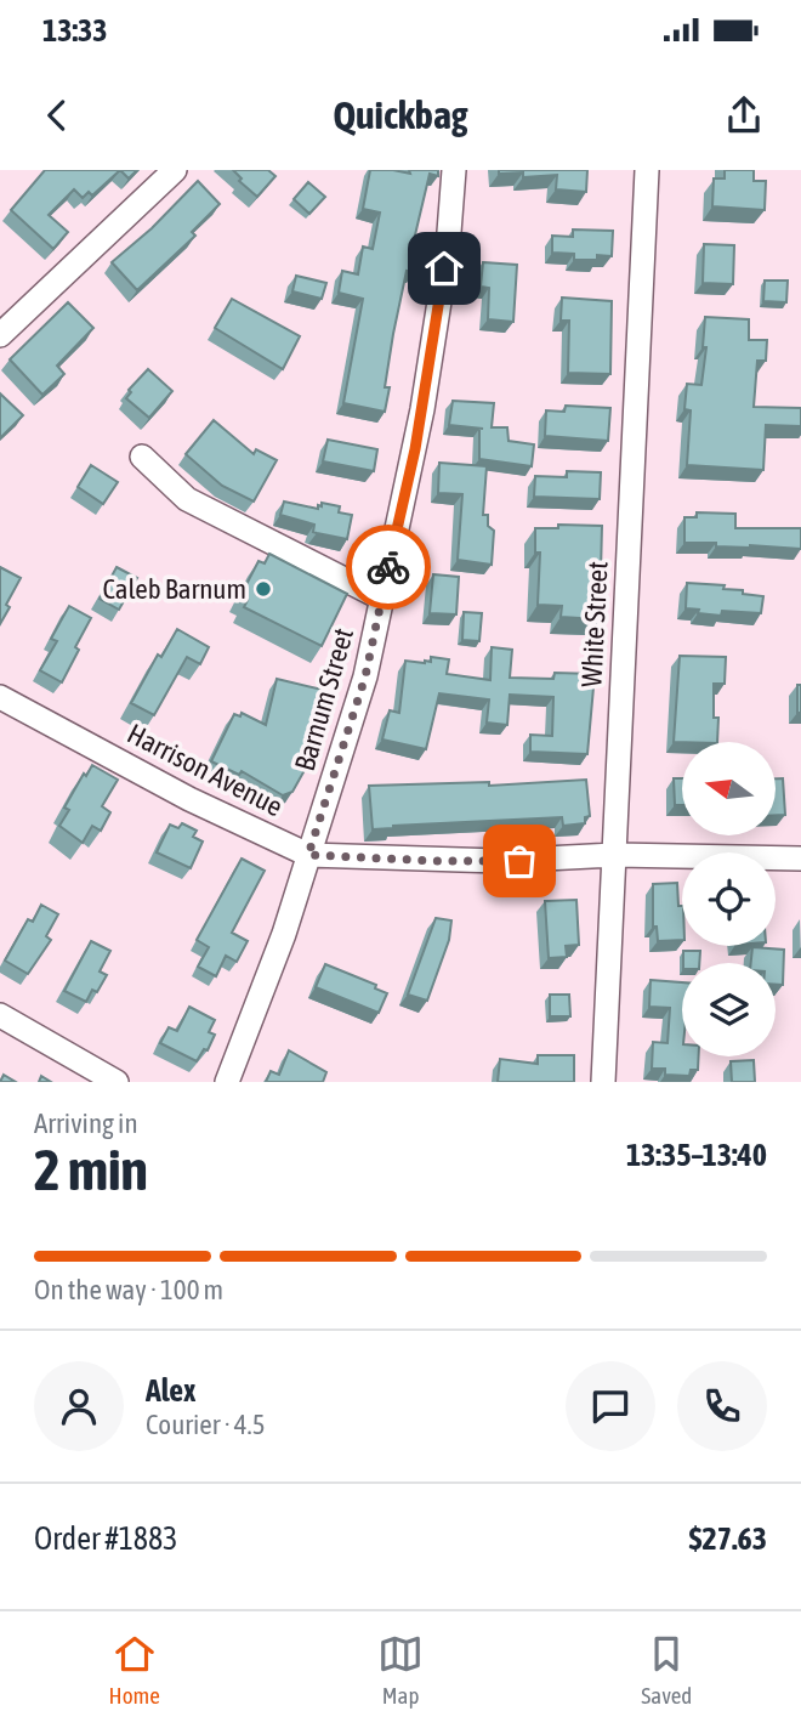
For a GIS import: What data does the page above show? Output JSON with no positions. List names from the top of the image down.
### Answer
{
  "streets": {
    "street": ["White Street", "Barnum Street", "Harrison Avenue"]
  },
  "crossings": [
    ["White Street", "Harrison Avenue"],
    ["Barnum Street", "Harrison Avenue"]
  ],
  "places": ["Caleb Barnum"],
  "north": "left",
  "page": {
    "status": "13:33",
    "header": "Quickbag",
    "heading": ["2 min", "Arriving in", "13:35–13:40"],
    "panel": [
      "Alex",
      "Courier · 4.5",
      "Order #1883",
      "$27.63"
    ],
    "bar": "On the way · 100 m",
    "tabs": ["Home", "Map", "Saved"]
  }
}
